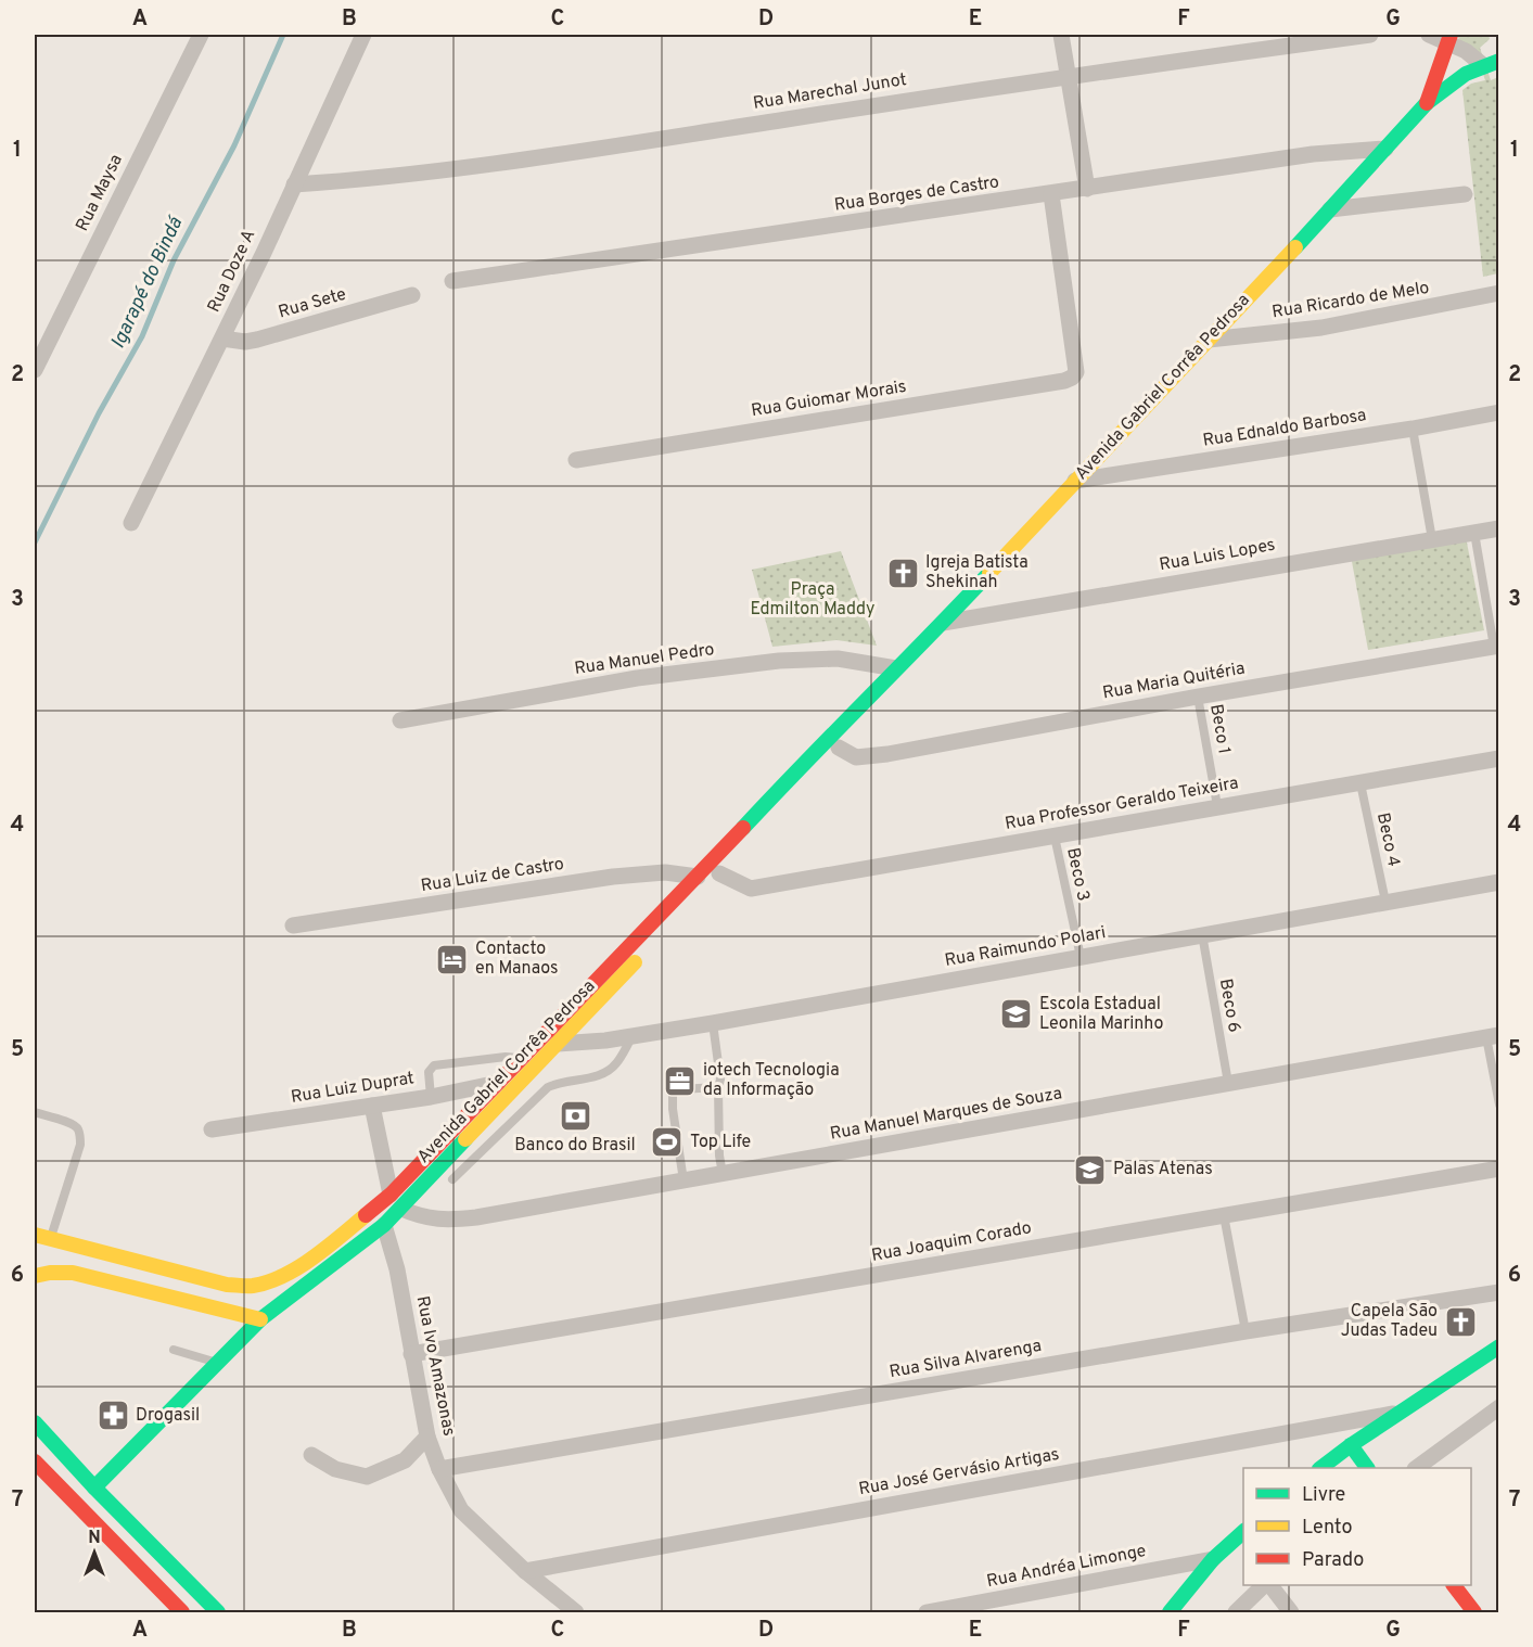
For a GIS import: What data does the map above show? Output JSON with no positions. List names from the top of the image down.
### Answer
{
  "streets": {
    "street": [
      "Rua Marechal Junot",
      "Rua Maysa",
      "Rua Borges de Castro",
      "Rua Doze A",
      "Rua Ricardo de Melo",
      "Rua Sete",
      "Avenida Gabriel Corrêa Pedrosa",
      "Rua Guiomar Morais",
      "Rua Ednaldo Barbosa",
      "Rua Luis Lopes",
      "Rua Manuel Pedro",
      "Rua Maria Quitéria",
      "Rua Professor Geraldo Teixeira",
      "Rua Luiz de Castro",
      "Rua Raimundo Polari",
      "Rua Luiz Duprat",
      "Rua Manuel Marques de Souza",
      "Rua Joaquim Corado",
      "Rua Silva Alvarenga",
      "Rua Ivo Amazonas",
      "Rua José Gervásio Artigas",
      "Rua Andréa Limonge"
    ],
    "lane": [
      "Beco 1",
      "Beco 4",
      "Beco 3",
      "Beco 6"
    ]
  },
  "crossings": [
    ["Rua Marechal Junot", "Rua Doze A"],
    ["Rua Borges de Castro", "Avenida Gabriel Corrêa Pedrosa"],
    ["Rua Borges de Castro", "Rua Guiomar Morais"],
    ["Rua Doze A", "Rua Sete"],
    ["Rua Ricardo de Melo", "Avenida Gabriel Corrêa Pedrosa"],
    ["Avenida Gabriel Corrêa Pedrosa", "Rua Ednaldo Barbosa"],
    ["Avenida Gabriel Corrêa Pedrosa", "Rua Luis Lopes"],
    ["Avenida Gabriel Corrêa Pedrosa", "Rua Manuel Pedro"],
    ["Avenida Gabriel Corrêa Pedrosa", "Rua Maria Quitéria"],
    ["Avenida Gabriel Corrêa Pedrosa", "Rua Professor Geraldo Teixeira"],
    ["Avenida Gabriel Corrêa Pedrosa", "Rua Luiz de Castro"],
    ["Avenida Gabriel Corrêa Pedrosa", "Rua Raimundo Polari"],
    ["Avenida Gabriel Corrêa Pedrosa", "Rua Luiz Duprat"],
    ["Avenida Gabriel Corrêa Pedrosa", "Rua Manuel Marques de Souza"],
    ["Avenida Gabriel Corrêa Pedrosa", "Rua Ivo Amazonas"],
    ["Rua Maria Quitéria", "Beco 1"],
    ["Beco 1", "Rua Professor Geraldo Teixeira"],
    ["Rua Professor Geraldo Teixeira", "Beco 4"],
    ["Rua Professor Geraldo Teixeira", "Beco 3"],
    ["Beco 4", "Rua Raimundo Polari"],
    ["Beco 3", "Rua Raimundo Polari"],
    ["Rua Raimundo Polari", "Beco 6"],
    ["Beco 6", "Rua Manuel Marques de Souza"],
    ["Rua Joaquim Corado", "Rua Ivo Amazonas"],
    ["Rua Silva Alvarenga", "Rua Ivo Amazonas"],
    ["Rua Ivo Amazonas", "Rua José Gervásio Artigas"]
  ],
  "water": ["Igarapé do Bindá"],
  "parks": ["Praça Edmilton Maddy"],
  "places": {
    "church": ["Igreja Batista Shekinah", "Capela São Judas Tadeu"],
    "hotel": ["Contacto en Manaos"],
    "school or university": ["Escola Estadual Leonila Marinho", "Palas Atenas"],
    "office": ["iotech Tecnologia da Informação"],
    "bank": ["Banco do Brasil"],
    "sports": ["Top Life"],
    "pharmacy": ["Drogasil"]
  },
  "legend": ["Livre", "Lento", "Parado"],
  "north": "top",
  "grid": {
    "columns": [
      "A",
      "B",
      "C",
      "D",
      "E",
      "F",
      "G"
    ],
    "rows": [
      "1",
      "2",
      "3",
      "4",
      "5",
      "6",
      "7"
    ]
  }
}
